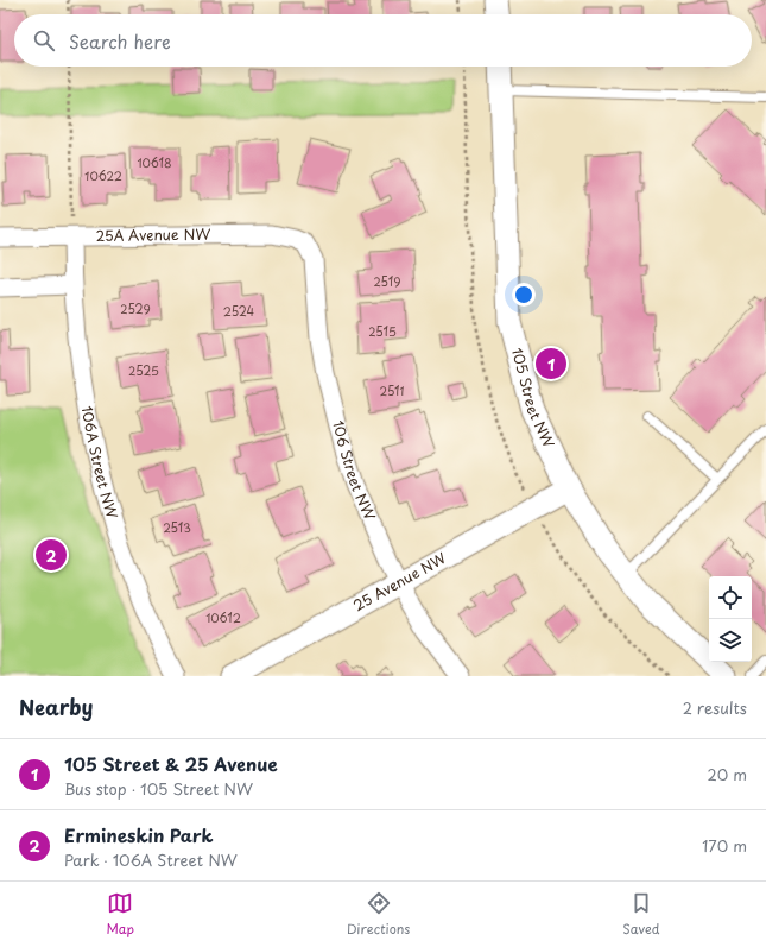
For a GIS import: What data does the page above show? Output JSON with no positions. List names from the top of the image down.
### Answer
{
  "streets": {
    "street": [
      "25A Avenue NW",
      "105 Street NW",
      "106A Street NW",
      "106 Street NW",
      "25 Avenue NW"
    ]
  },
  "crossings": [
    ["25A Avenue NW", "106A Street NW"],
    ["25A Avenue NW", "106 Street NW"],
    ["105 Street NW", "25 Avenue NW"],
    ["106 Street NW", "25 Avenue NW"]
  ],
  "house_numbers": [
    "10618",
    "10622",
    "2519",
    "2529",
    "2524",
    "2515",
    "2525",
    "2511",
    "2513",
    "10612"
  ],
  "page": {
    "search": "Search here",
    "pins": ["1", "2"],
    "heading": ["Nearby", "2 results"],
    "list": [
      {
        "mark": "1",
        "name": "105 Street & 25 Avenue",
        "note": "Bus stop · 105 Street NW",
        "value": "20 m"
      },
      {
        "mark": "2",
        "name": "Ermineskin Park",
        "note": "Park · 106A Street NW",
        "value": "170 m"
      }
    ],
    "nav": ["Map", "Directions", "Saved"]
  }
}
